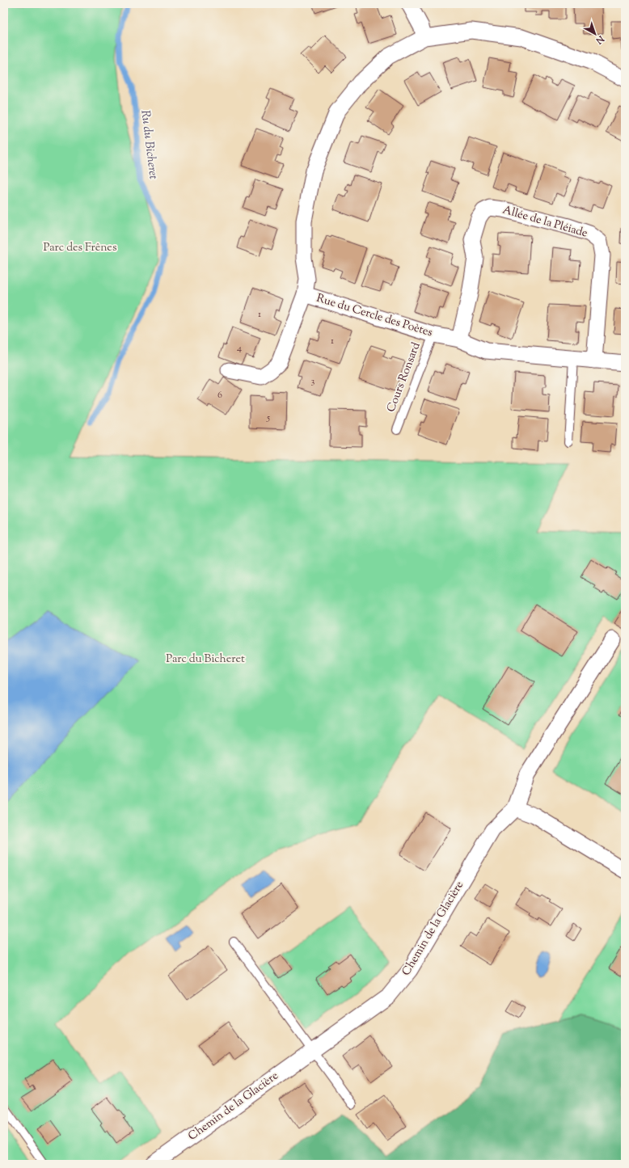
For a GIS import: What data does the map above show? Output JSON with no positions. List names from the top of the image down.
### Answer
{
  "streets": {
    "street": ["Allée de la Pléiade", "Rue du Cercle des Poètes", "Chemin de la Glacière"],
    "lane": ["Cours Ronsard"]
  },
  "crossings": [
    ["Allée de la Pléiade", "Rue du Cercle des Poètes"],
    ["Rue du Cercle des Poètes", "Cours Ronsard"]
  ],
  "water": ["Ru du Bicheret"],
  "parks": ["Parc des Frênes", "Parc du Bicheret"],
  "house_numbers": [
    "1",
    "1",
    "4",
    "3",
    "6",
    "5"
  ],
  "north": "bottom right"
}
